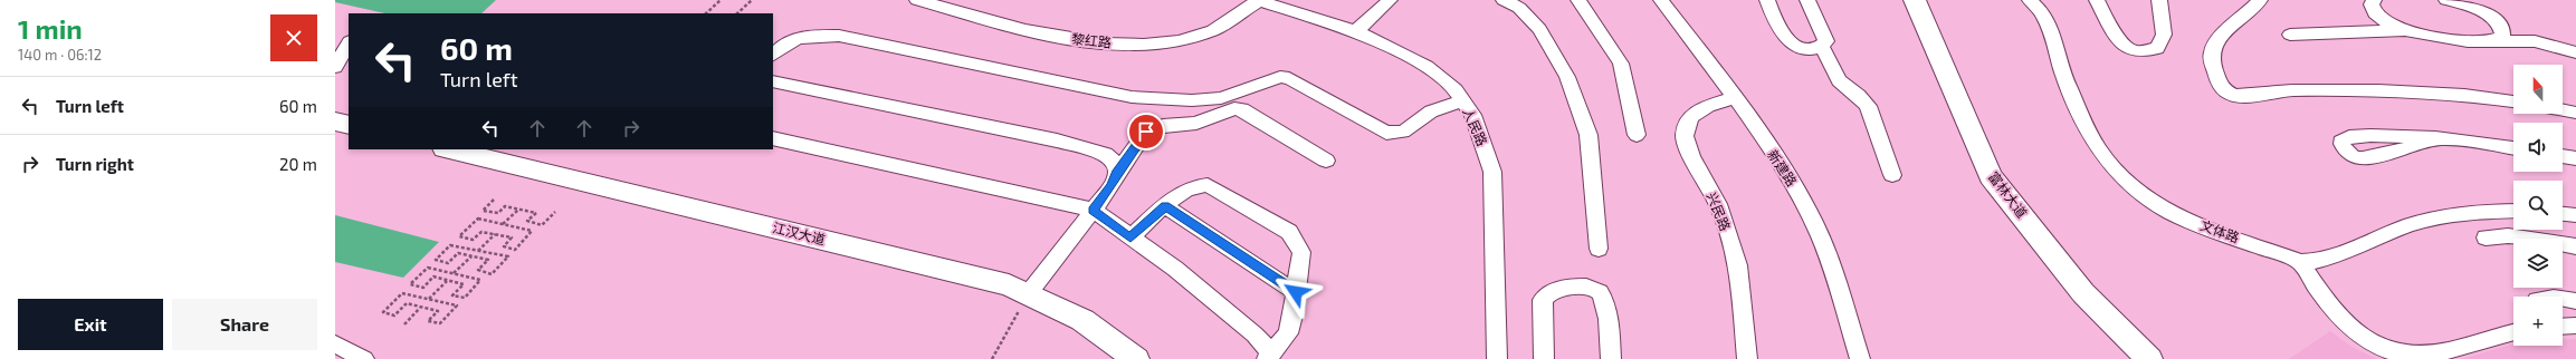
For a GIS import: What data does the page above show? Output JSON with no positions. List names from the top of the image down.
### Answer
{
  "streets": {
    "main road": ["富林大道", "江汉大道"],
    "street": [
      "黎红路",
      "人民路",
      "新建路",
      "兴民路",
      "文体路"
    ]
  },
  "crossings": [
    ["黎红路", "人民路"],
    ["新建路", "兴民路"]
  ],
  "north": "top",
  "page": {
    "heading": ["1 min", "140 m · 06:12"],
    "turn": ["60 m", "Turn left"],
    "map_buttons": "+",
    "list": [
      {
        "name": "Turn left",
        "value": "60 m"
      },
      {
        "name": "Turn right",
        "value": "20 m"
      }
    ],
    "buttons": ["Exit", "Share"]
  }
}
